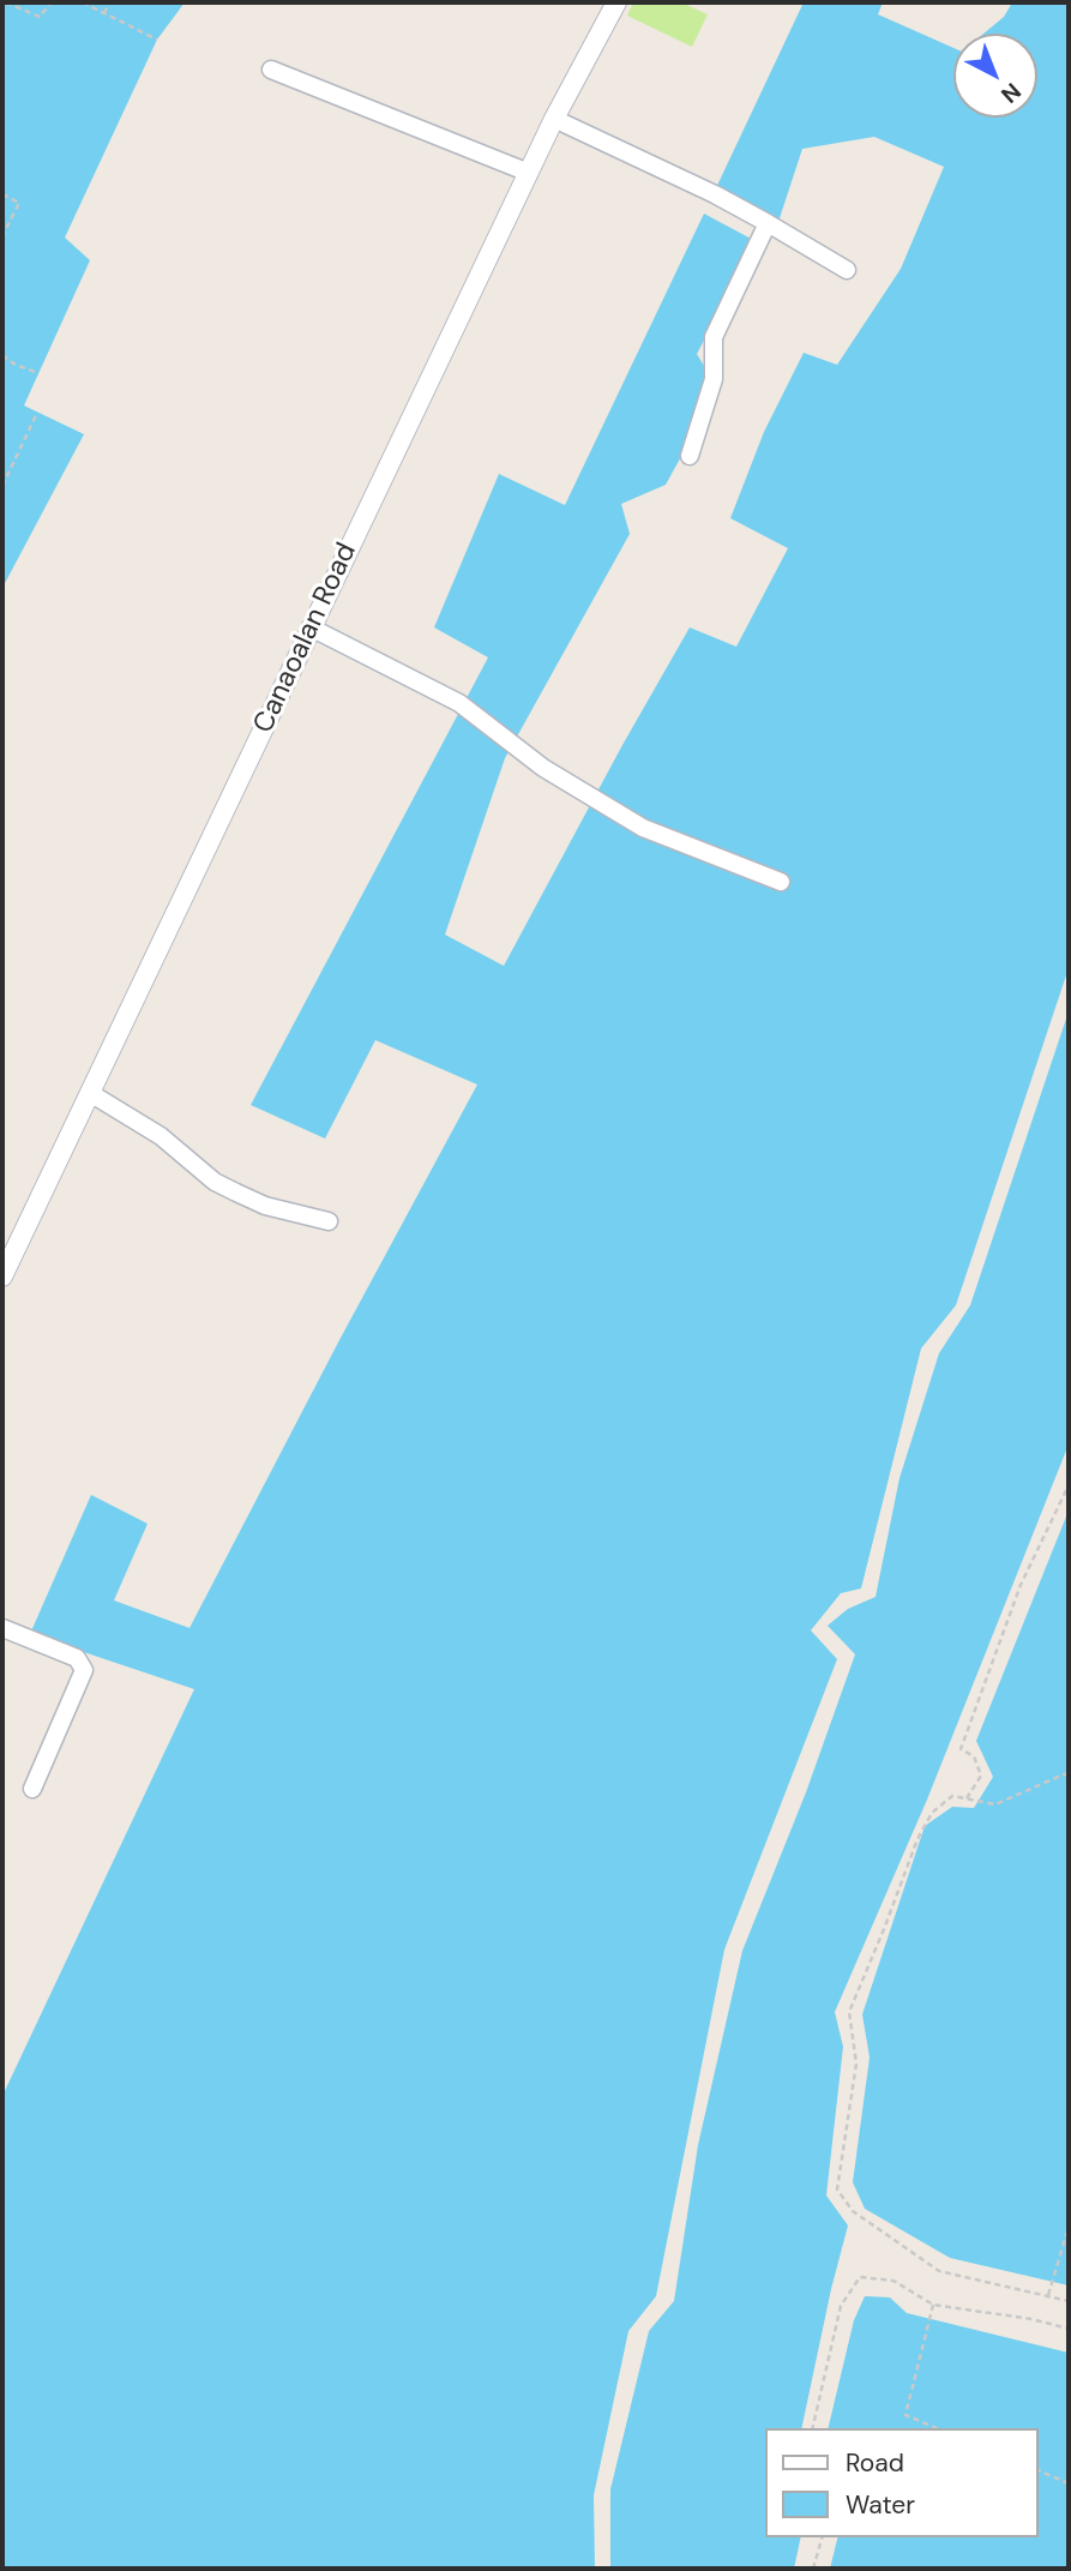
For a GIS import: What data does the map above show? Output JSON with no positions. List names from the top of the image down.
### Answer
{
  "streets": {
    "street": ["Canaoalan Road"]
  },
  "legend": ["Road", "Water"],
  "north": "bottom right"
}
